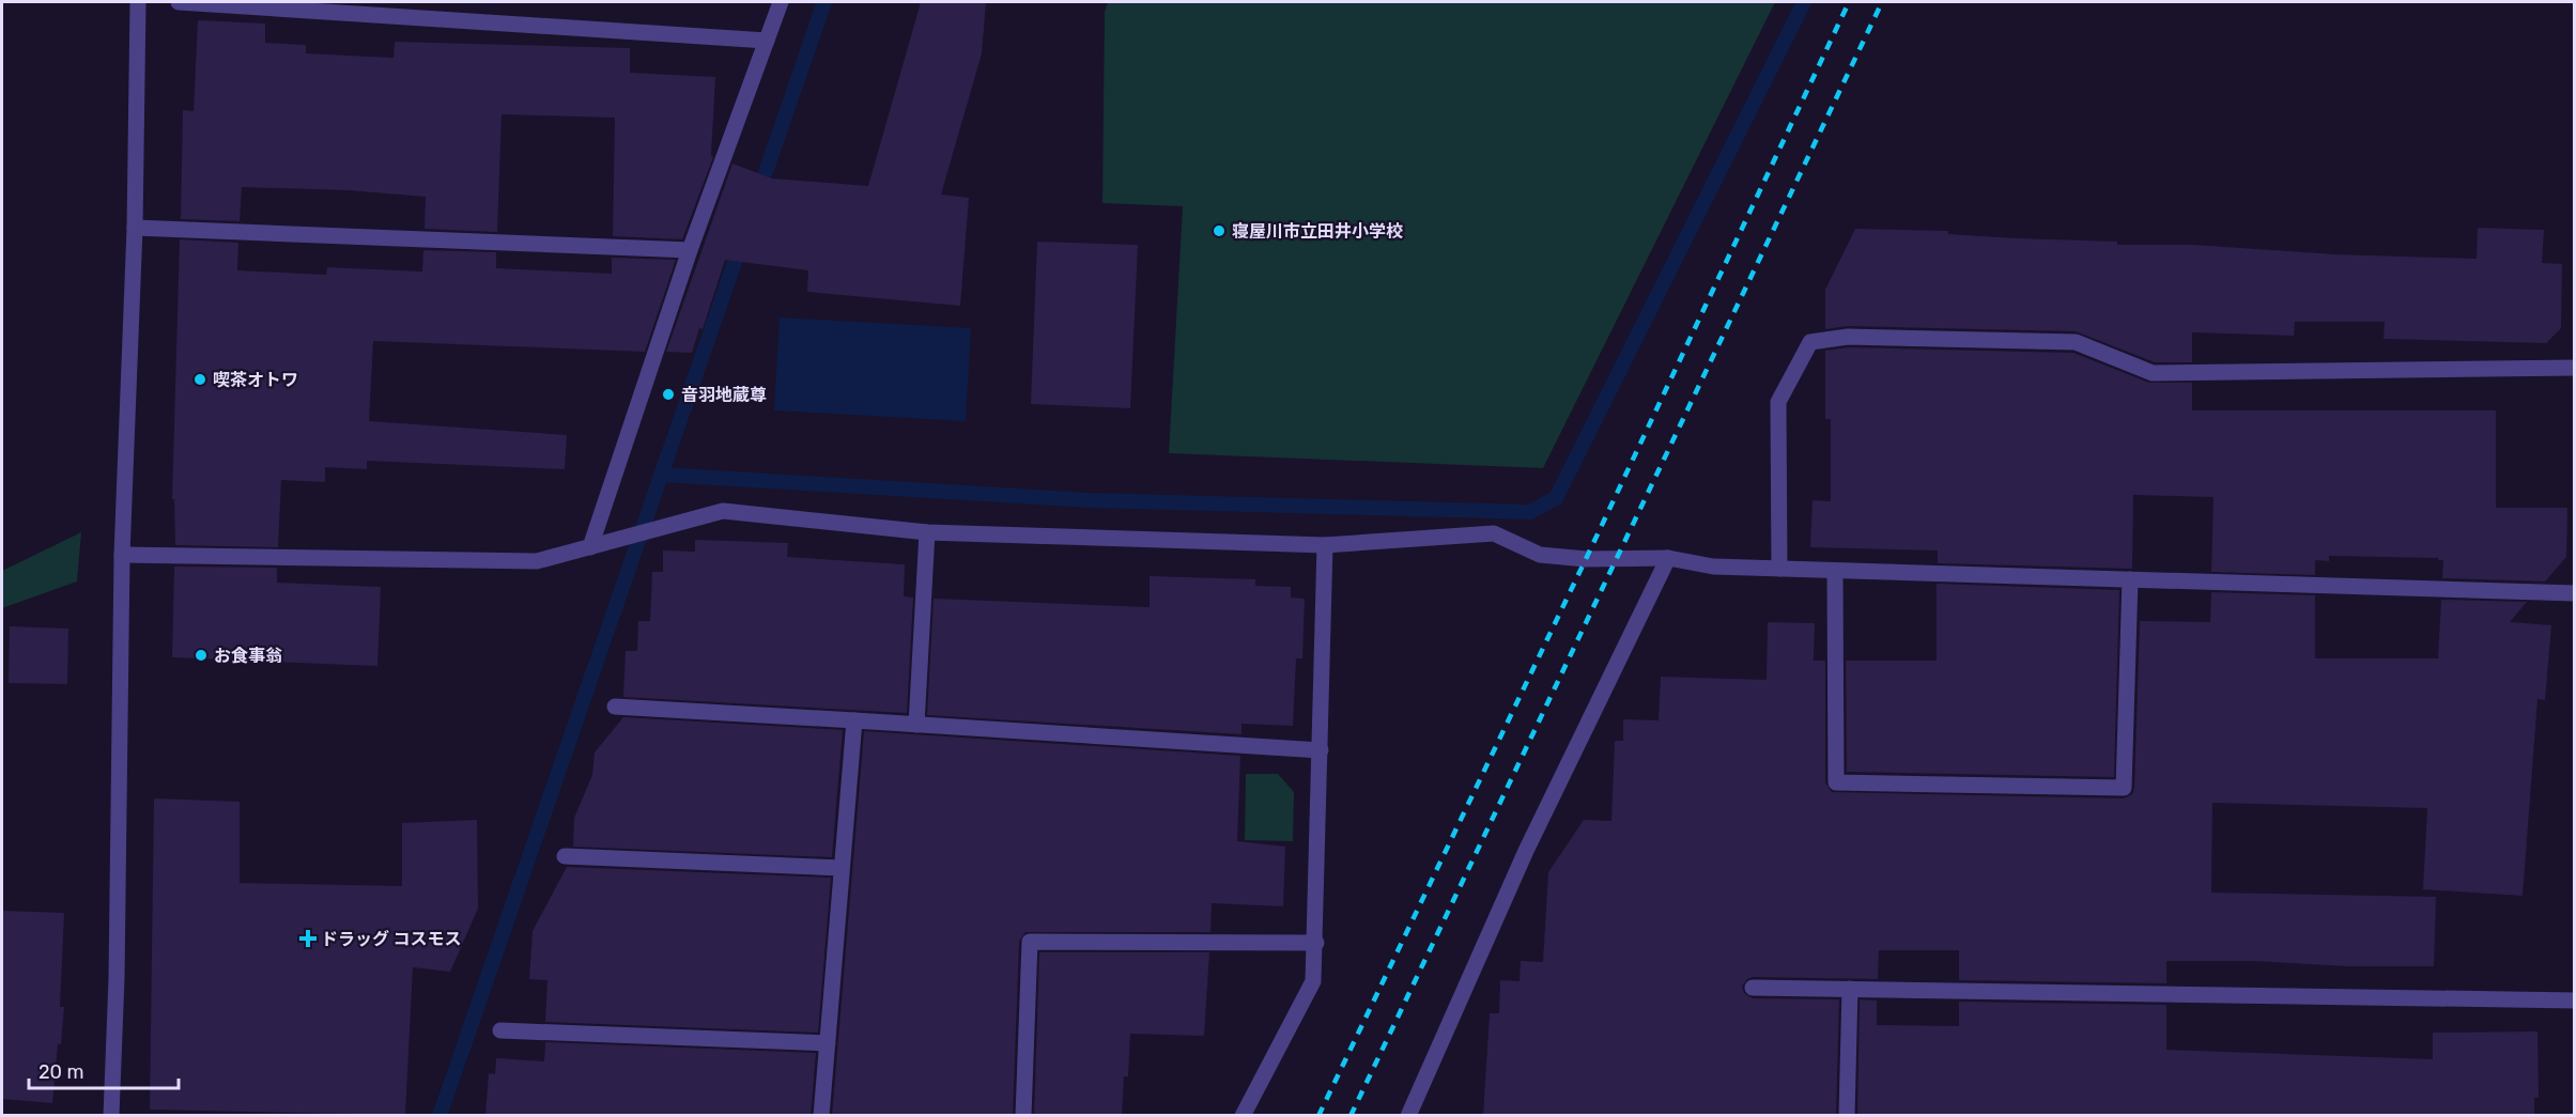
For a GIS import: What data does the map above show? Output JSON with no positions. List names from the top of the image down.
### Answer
{
  "places": {
    "other": [
      "寝屋川市立田井小学校",
      "喫茶オトワ",
      "音羽地蔵尊",
      "お食事翁"
    ],
    "health": ["ドラッグ コスモス"]
  },
  "scale_bar": "20 m"
}
